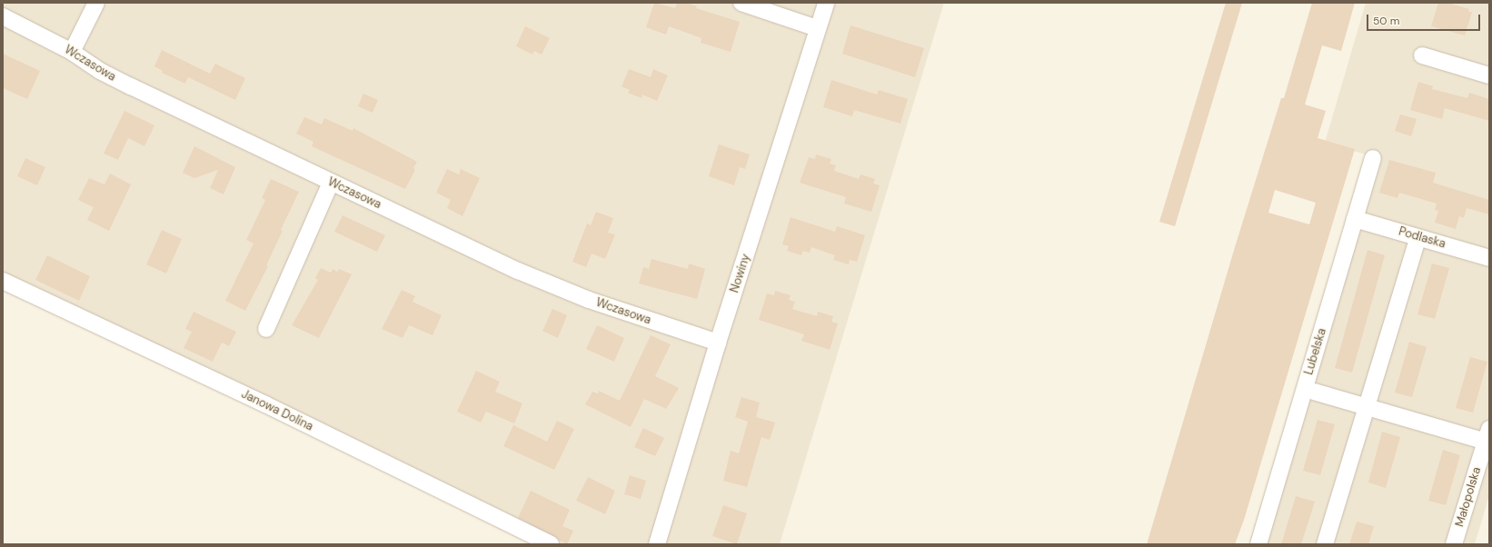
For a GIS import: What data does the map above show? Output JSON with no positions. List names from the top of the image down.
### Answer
{
  "streets": {
    "street": [
      "Wczasowa",
      "Podlaska",
      "Nowiny",
      "Lubelska",
      "Janowa Dolina",
      "Małopolska"
    ]
  },
  "crossings": [
    ["Wczasowa", "Nowiny"],
    ["Podlaska", "Lubelska"]
  ],
  "scale_bar": "50 m"
}
